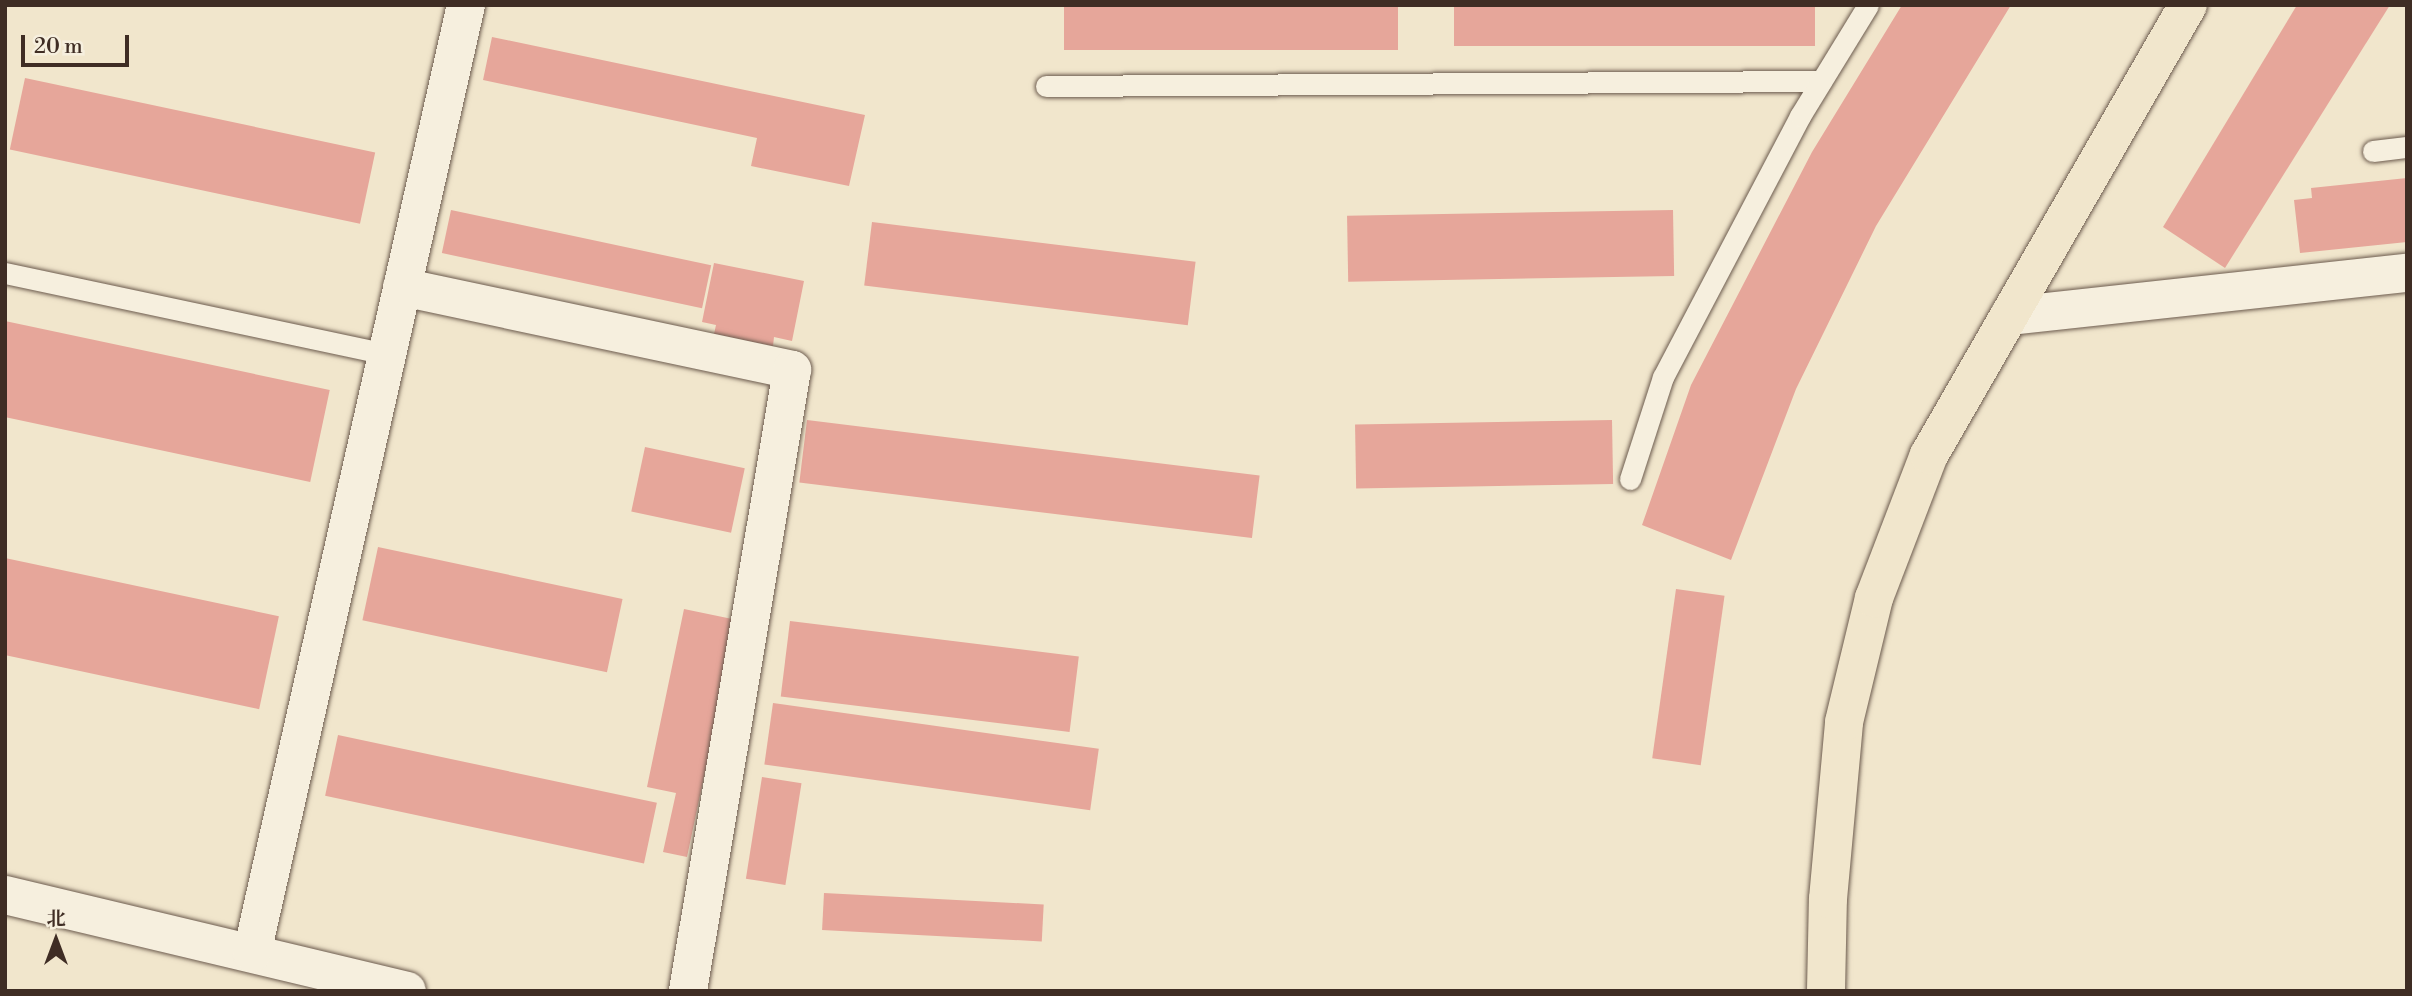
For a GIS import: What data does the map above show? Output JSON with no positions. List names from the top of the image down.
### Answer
{
  "scale_bar": "20 m",
  "north": "top"
}
